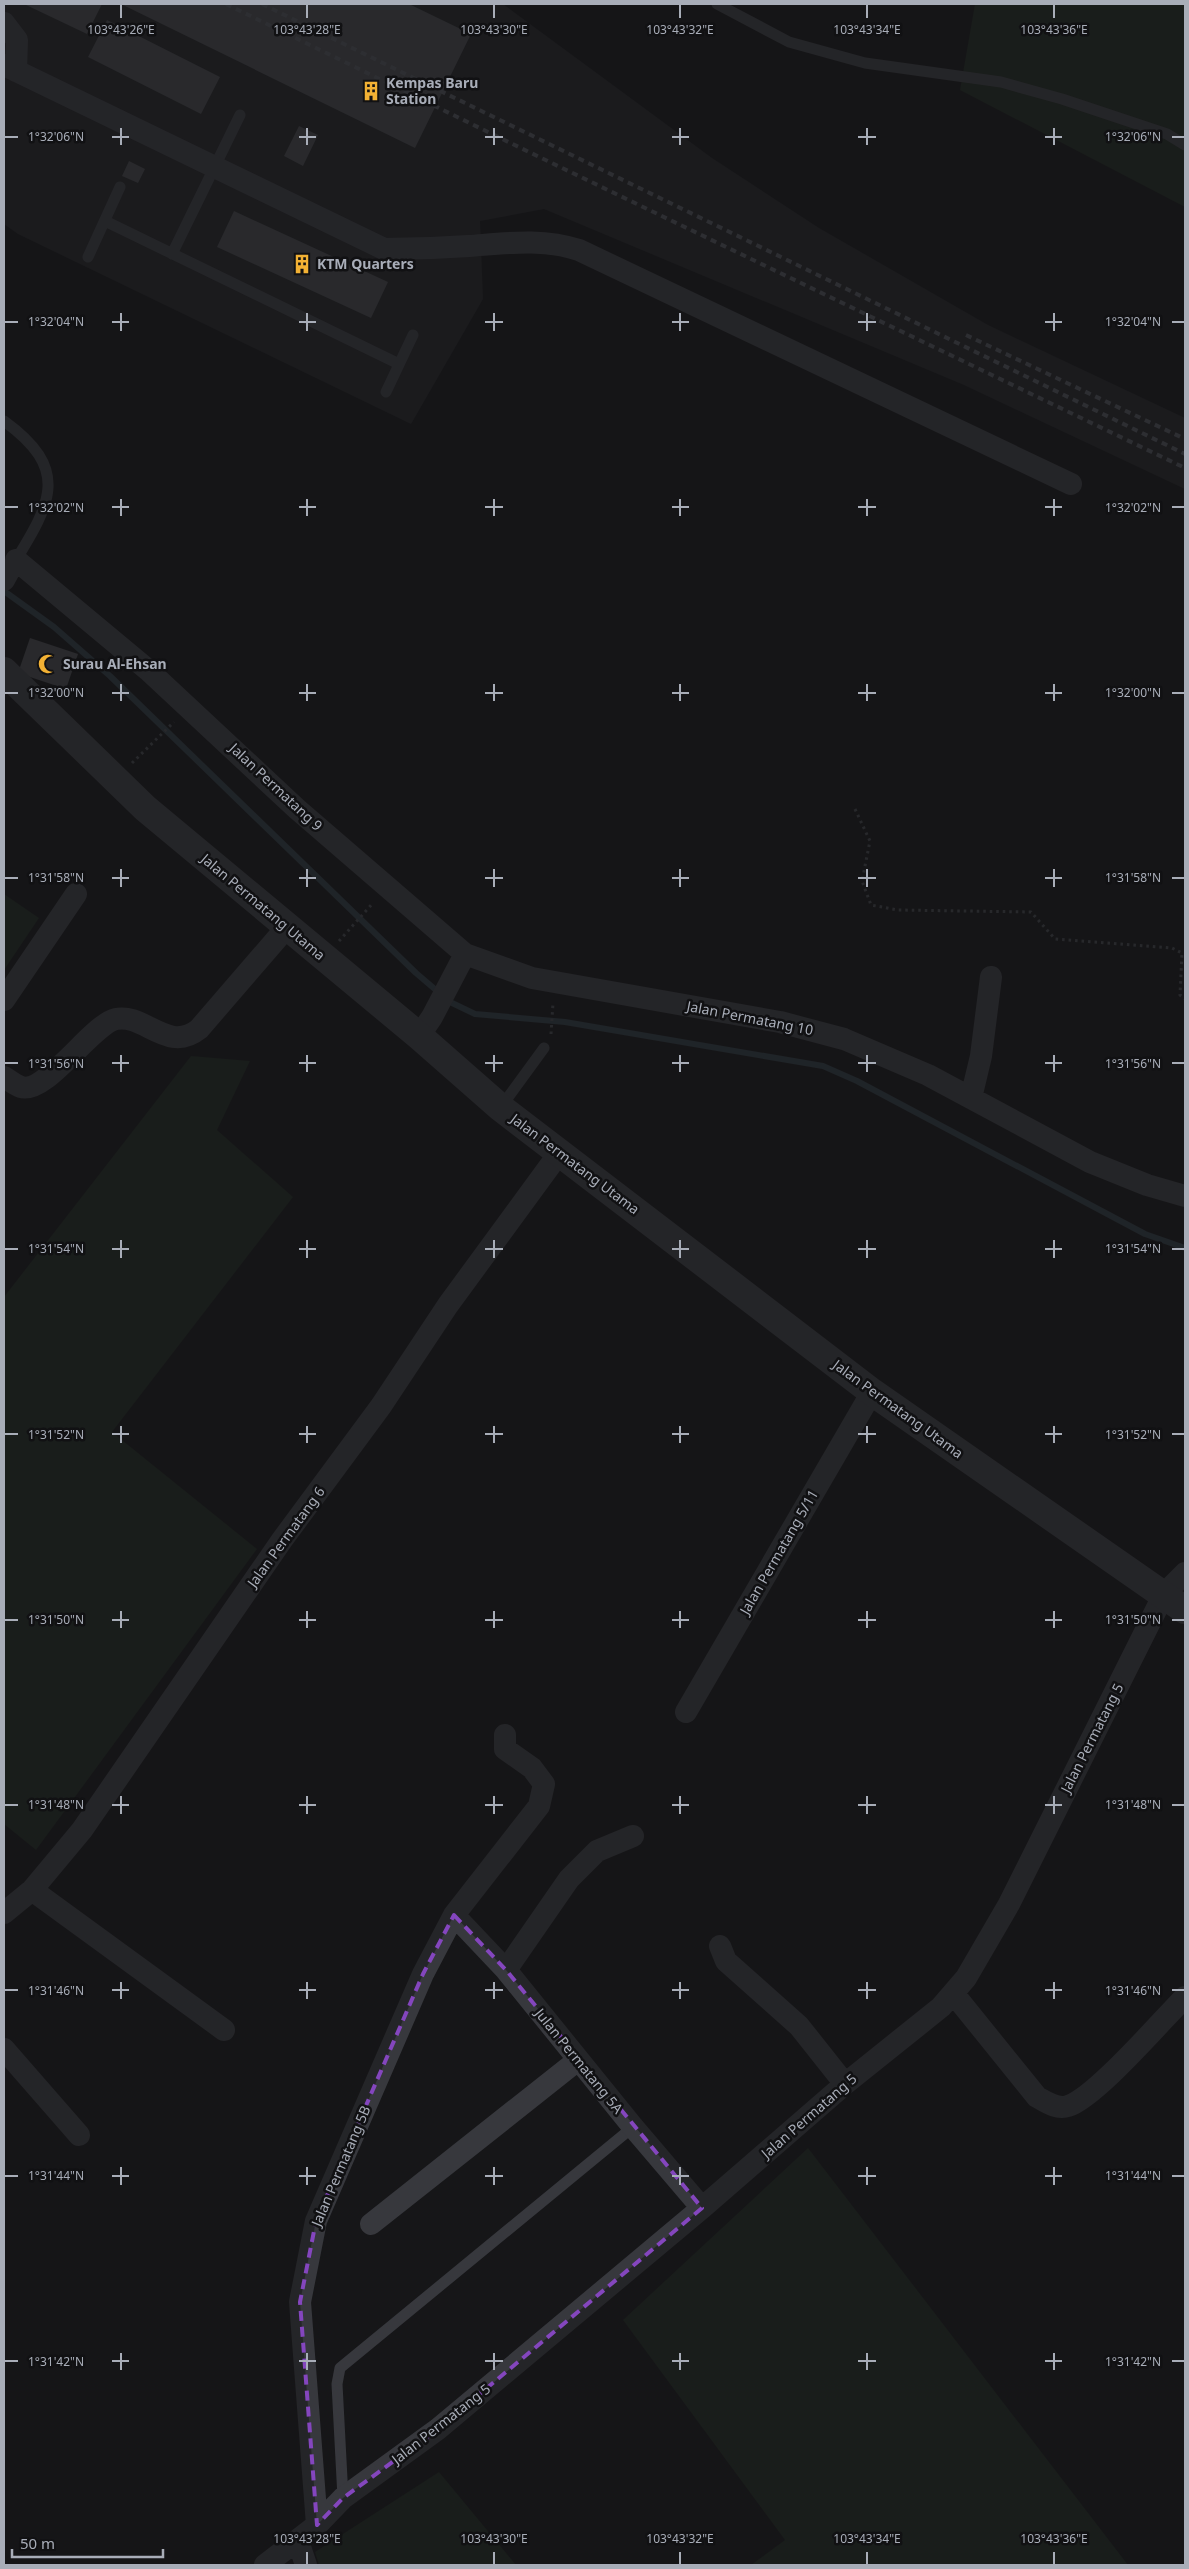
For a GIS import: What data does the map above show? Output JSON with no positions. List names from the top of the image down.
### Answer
{
  "streets": {
    "street": [
      "Jalan Permatang 9",
      "Jalan Permatang Utama",
      "Jalan Permatang 10",
      "Jalan Permatang 6",
      "Jalan Permatang 5/11",
      "Jalan Permatang 5",
      "Julan Permatang 5A",
      "Jalan Permatang 5B"
    ]
  },
  "crossings": [
    ["Jalan Permatang 9", "Jalan Permatang 10"],
    ["Jalan Permatang Utama", "Jalan Permatang 6"],
    ["Jalan Permatang Utama", "Jalan Permatang 5/11"],
    ["Jalan Permatang Utama", "Jalan Permatang 5"],
    ["Jalan Permatang 5", "Julan Permatang 5A"],
    ["Jalan Permatang 5", "Jalan Permatang 5B"],
    ["Julan Permatang 5A", "Jalan Permatang 5B"]
  ],
  "places": {
    "building": ["Kempas Baru Station", "KTM Quarters"],
    "mosque": ["Surau Al-Ehsan"]
  },
  "scale_bar": "50 m",
  "coordinates": [
    "103°43'26\"E",
    "103°43'28\"E",
    "103°43'30\"E",
    "103°43'32\"E",
    "103°43'34\"E",
    "103°43'36\"E",
    "1°32'06\"N",
    "1°32'04\"N",
    "1°32'02\"N",
    "1°32'00\"N",
    "1°31'58\"N",
    "1°31'56\"N",
    "1°31'54\"N",
    "1°31'52\"N",
    "1°31'50\"N",
    "1°31'48\"N",
    "1°31'46\"N",
    "1°31'44\"N",
    "1°31'42\"N"
  ]
}
